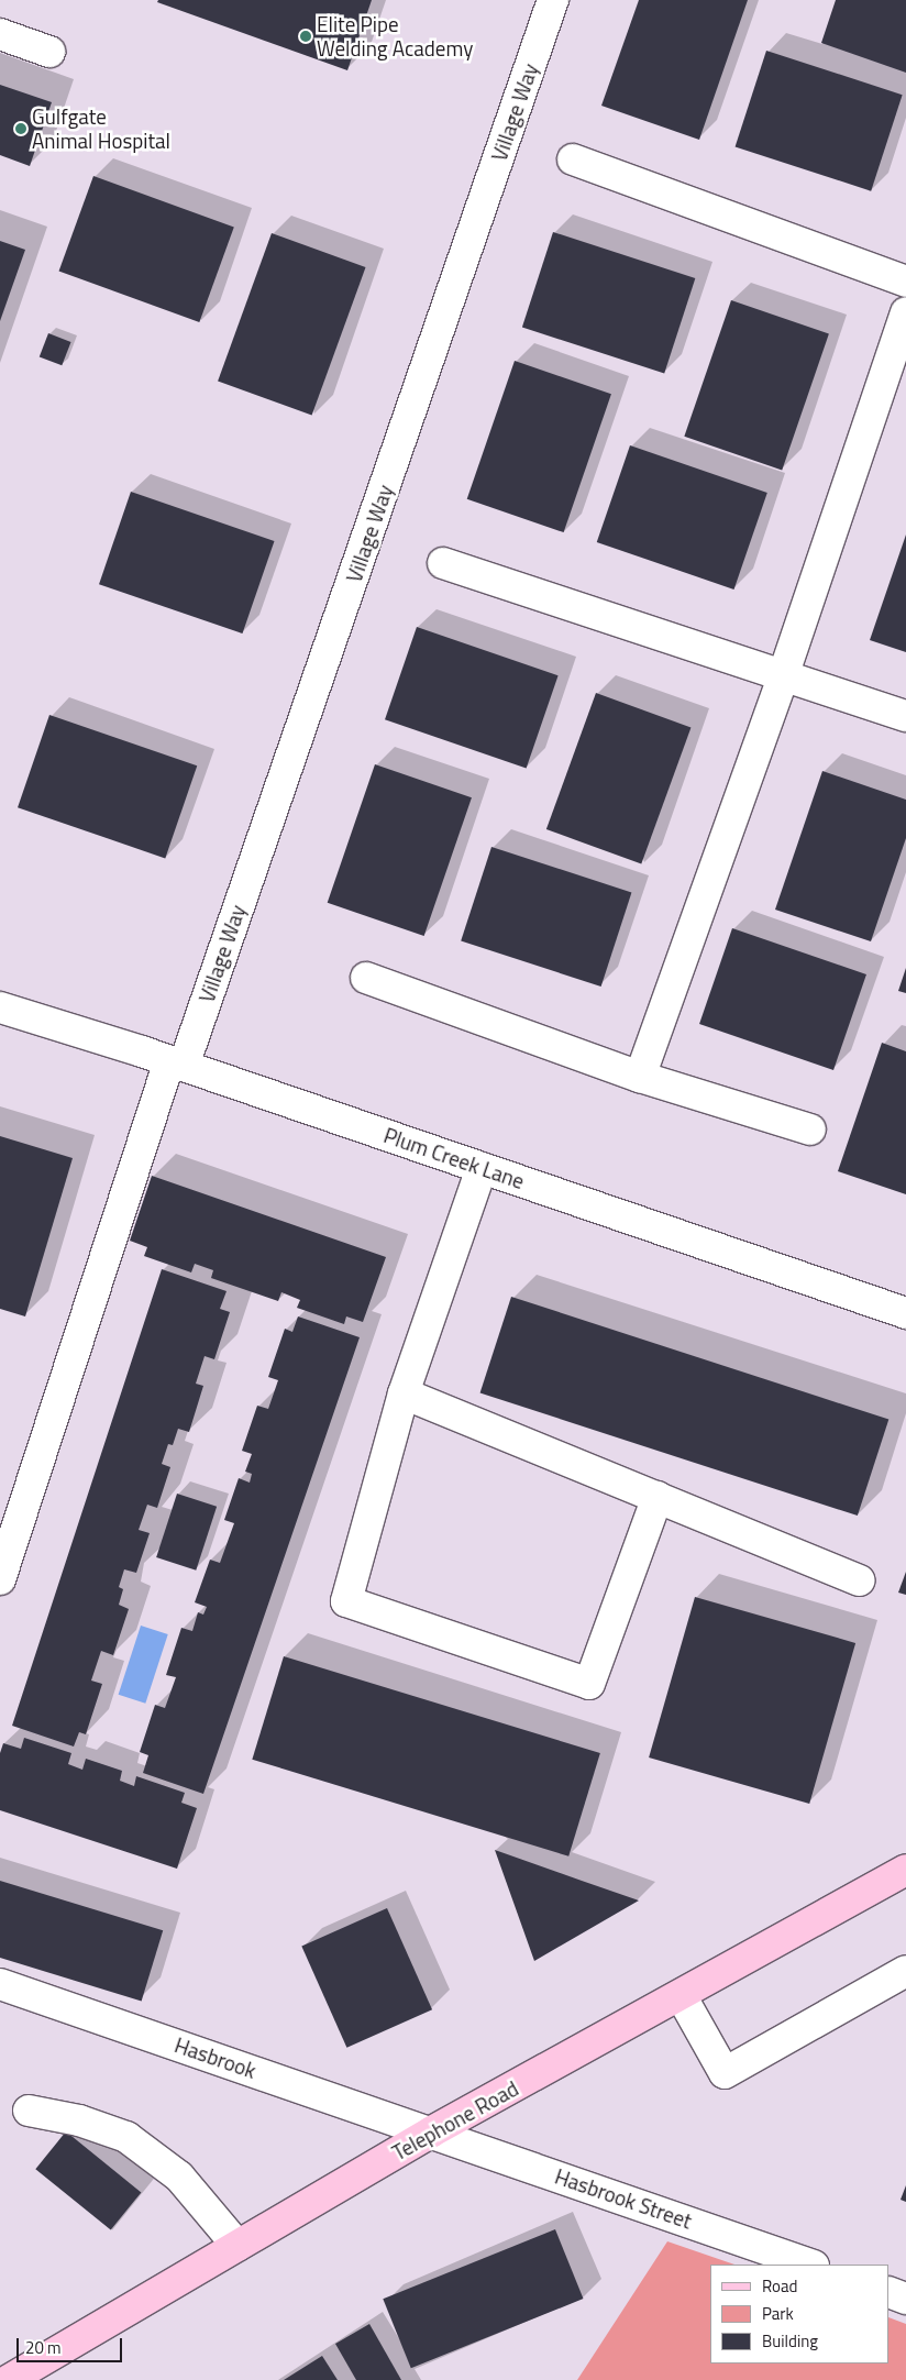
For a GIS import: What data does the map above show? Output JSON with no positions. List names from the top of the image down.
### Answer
{
  "streets": {
    "main road": ["Telephone Road"],
    "street": [
      "Village Way",
      "Plum Creek Lane",
      "Hasbrook",
      "Hasbrook Street"
    ]
  },
  "crossings": [
    ["Village Way", "Plum Creek Lane"],
    ["Hasbrook", "Telephone Road"],
    ["Hasbrook", "Hasbrook Street"],
    ["Telephone Road", "Hasbrook Street"]
  ],
  "places": ["Elite Pipe Welding Academy", "Gulfgate Animal Hospital"],
  "legend": ["Road", "Park", "Building"],
  "scale_bar": "20 m"
}
